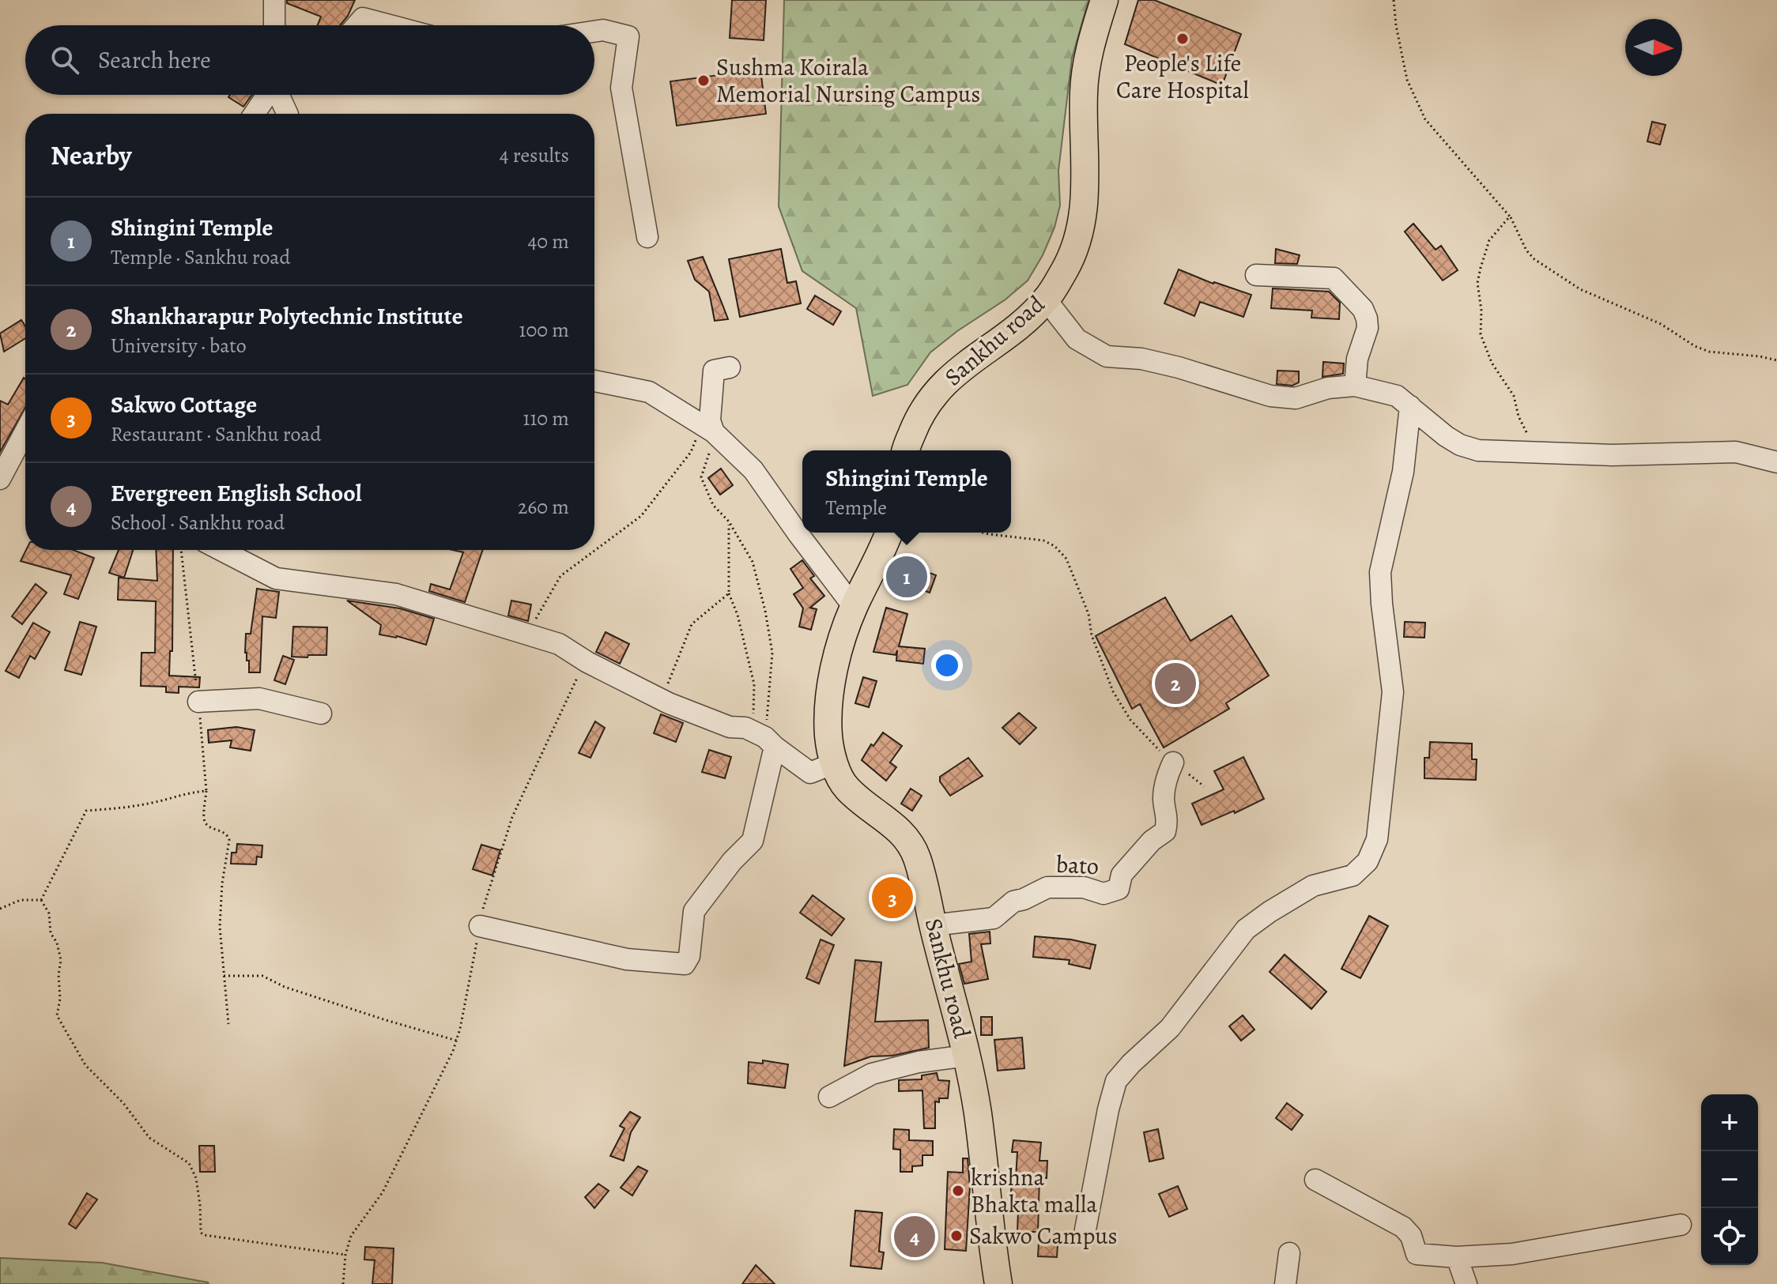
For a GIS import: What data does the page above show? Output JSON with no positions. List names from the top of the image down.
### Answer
{
  "streets": {
    "main road": ["Sankhu road"],
    "street": ["bato"]
  },
  "crossings": [
    ["Sankhu road", "bato"]
  ],
  "places": [
    "People's Life Care Hospital",
    "Sushma Koirala Memorial Nursing Campus",
    "krishna Bhakta malla",
    "Sakwo Campus"
  ],
  "north": "right",
  "page": {
    "search": "Search here",
    "heading": ["Nearby", "4 results"],
    "list": [
      {
        "mark": "1",
        "name": "Shingini Temple",
        "note": "Temple · Sankhu road",
        "value": "40 m"
      },
      {
        "mark": "2",
        "name": "Shankharapur Polytechnic Institute",
        "note": "University · bato",
        "value": "100 m"
      },
      {
        "mark": "3",
        "name": "Sakwo Cottage",
        "note": "Restaurant · Sankhu road",
        "value": "110 m"
      },
      {
        "mark": "4",
        "name": "Evergreen English School",
        "note": "School · Sankhu road",
        "value": "260 m"
      }
    ],
    "popup": ["Shingini Temple", "Temple"],
    "pins": [
      "1",
      "2",
      "3",
      "4"
    ],
    "map_buttons": ["+", "−"]
  }
}
